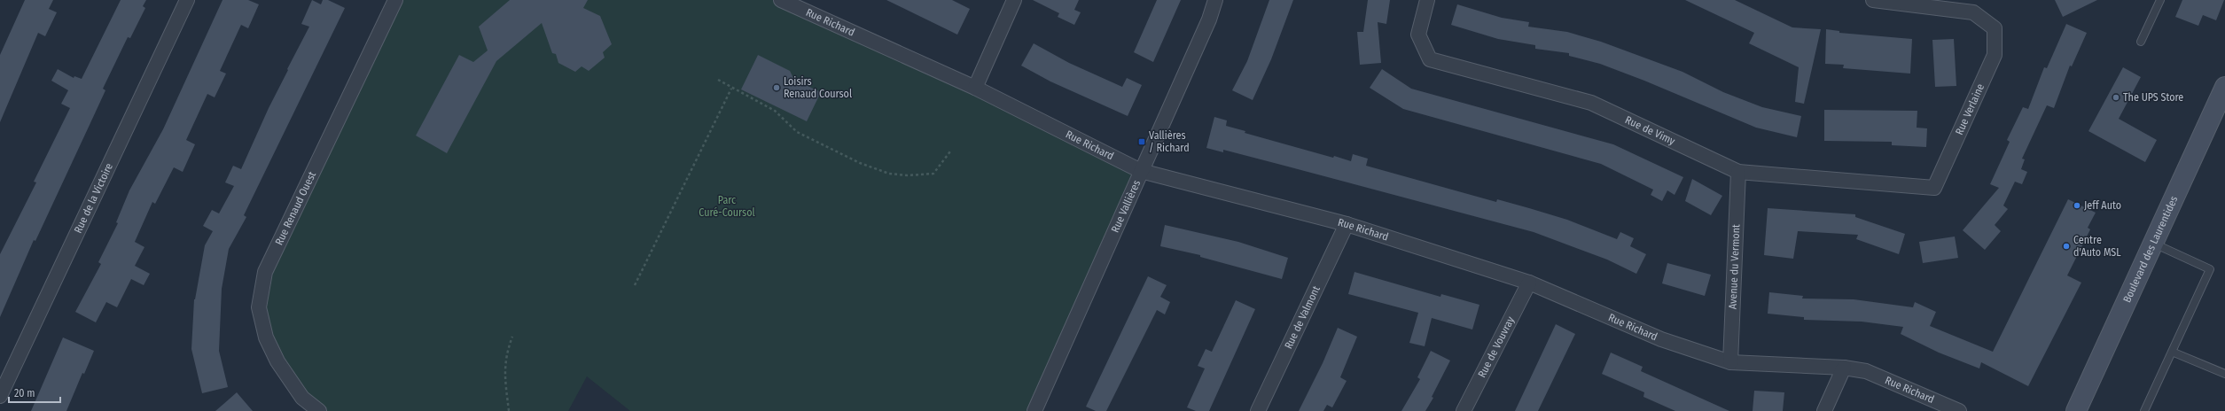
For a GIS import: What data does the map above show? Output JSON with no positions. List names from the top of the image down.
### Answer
{
  "streets": {
    "main road": ["Boulevard des Laurentides"],
    "street": [
      "Rue Richard",
      "Rue Verlaine",
      "Rue de Vimy",
      "Rue de la Victoire",
      "Rue Vallières",
      "Rue Renaud Ouest",
      "Avenue du Vermont",
      "Rue de Valmont",
      "Rue de Vouvray"
    ]
  },
  "crossings": [
    ["Rue Richard", "Rue Vallières"],
    ["Rue Richard", "Avenue du Vermont"],
    ["Rue Richard", "Rue de Valmont"],
    ["Rue Richard", "Rue de Vouvray"],
    ["Rue Verlaine", "Rue de Vimy"],
    ["Rue de Vimy", "Avenue du Vermont"]
  ],
  "parks": ["Parc Curé-Coursol"],
  "places": {
    "other": [
      "Loisirs Renaud Coursol",
      "The UPS Store",
      "Jeff Auto",
      "Centre d'Auto MSL"
    ],
    "transit": ["Vallières / Richard"]
  },
  "scale_bar": "20 m"
}
